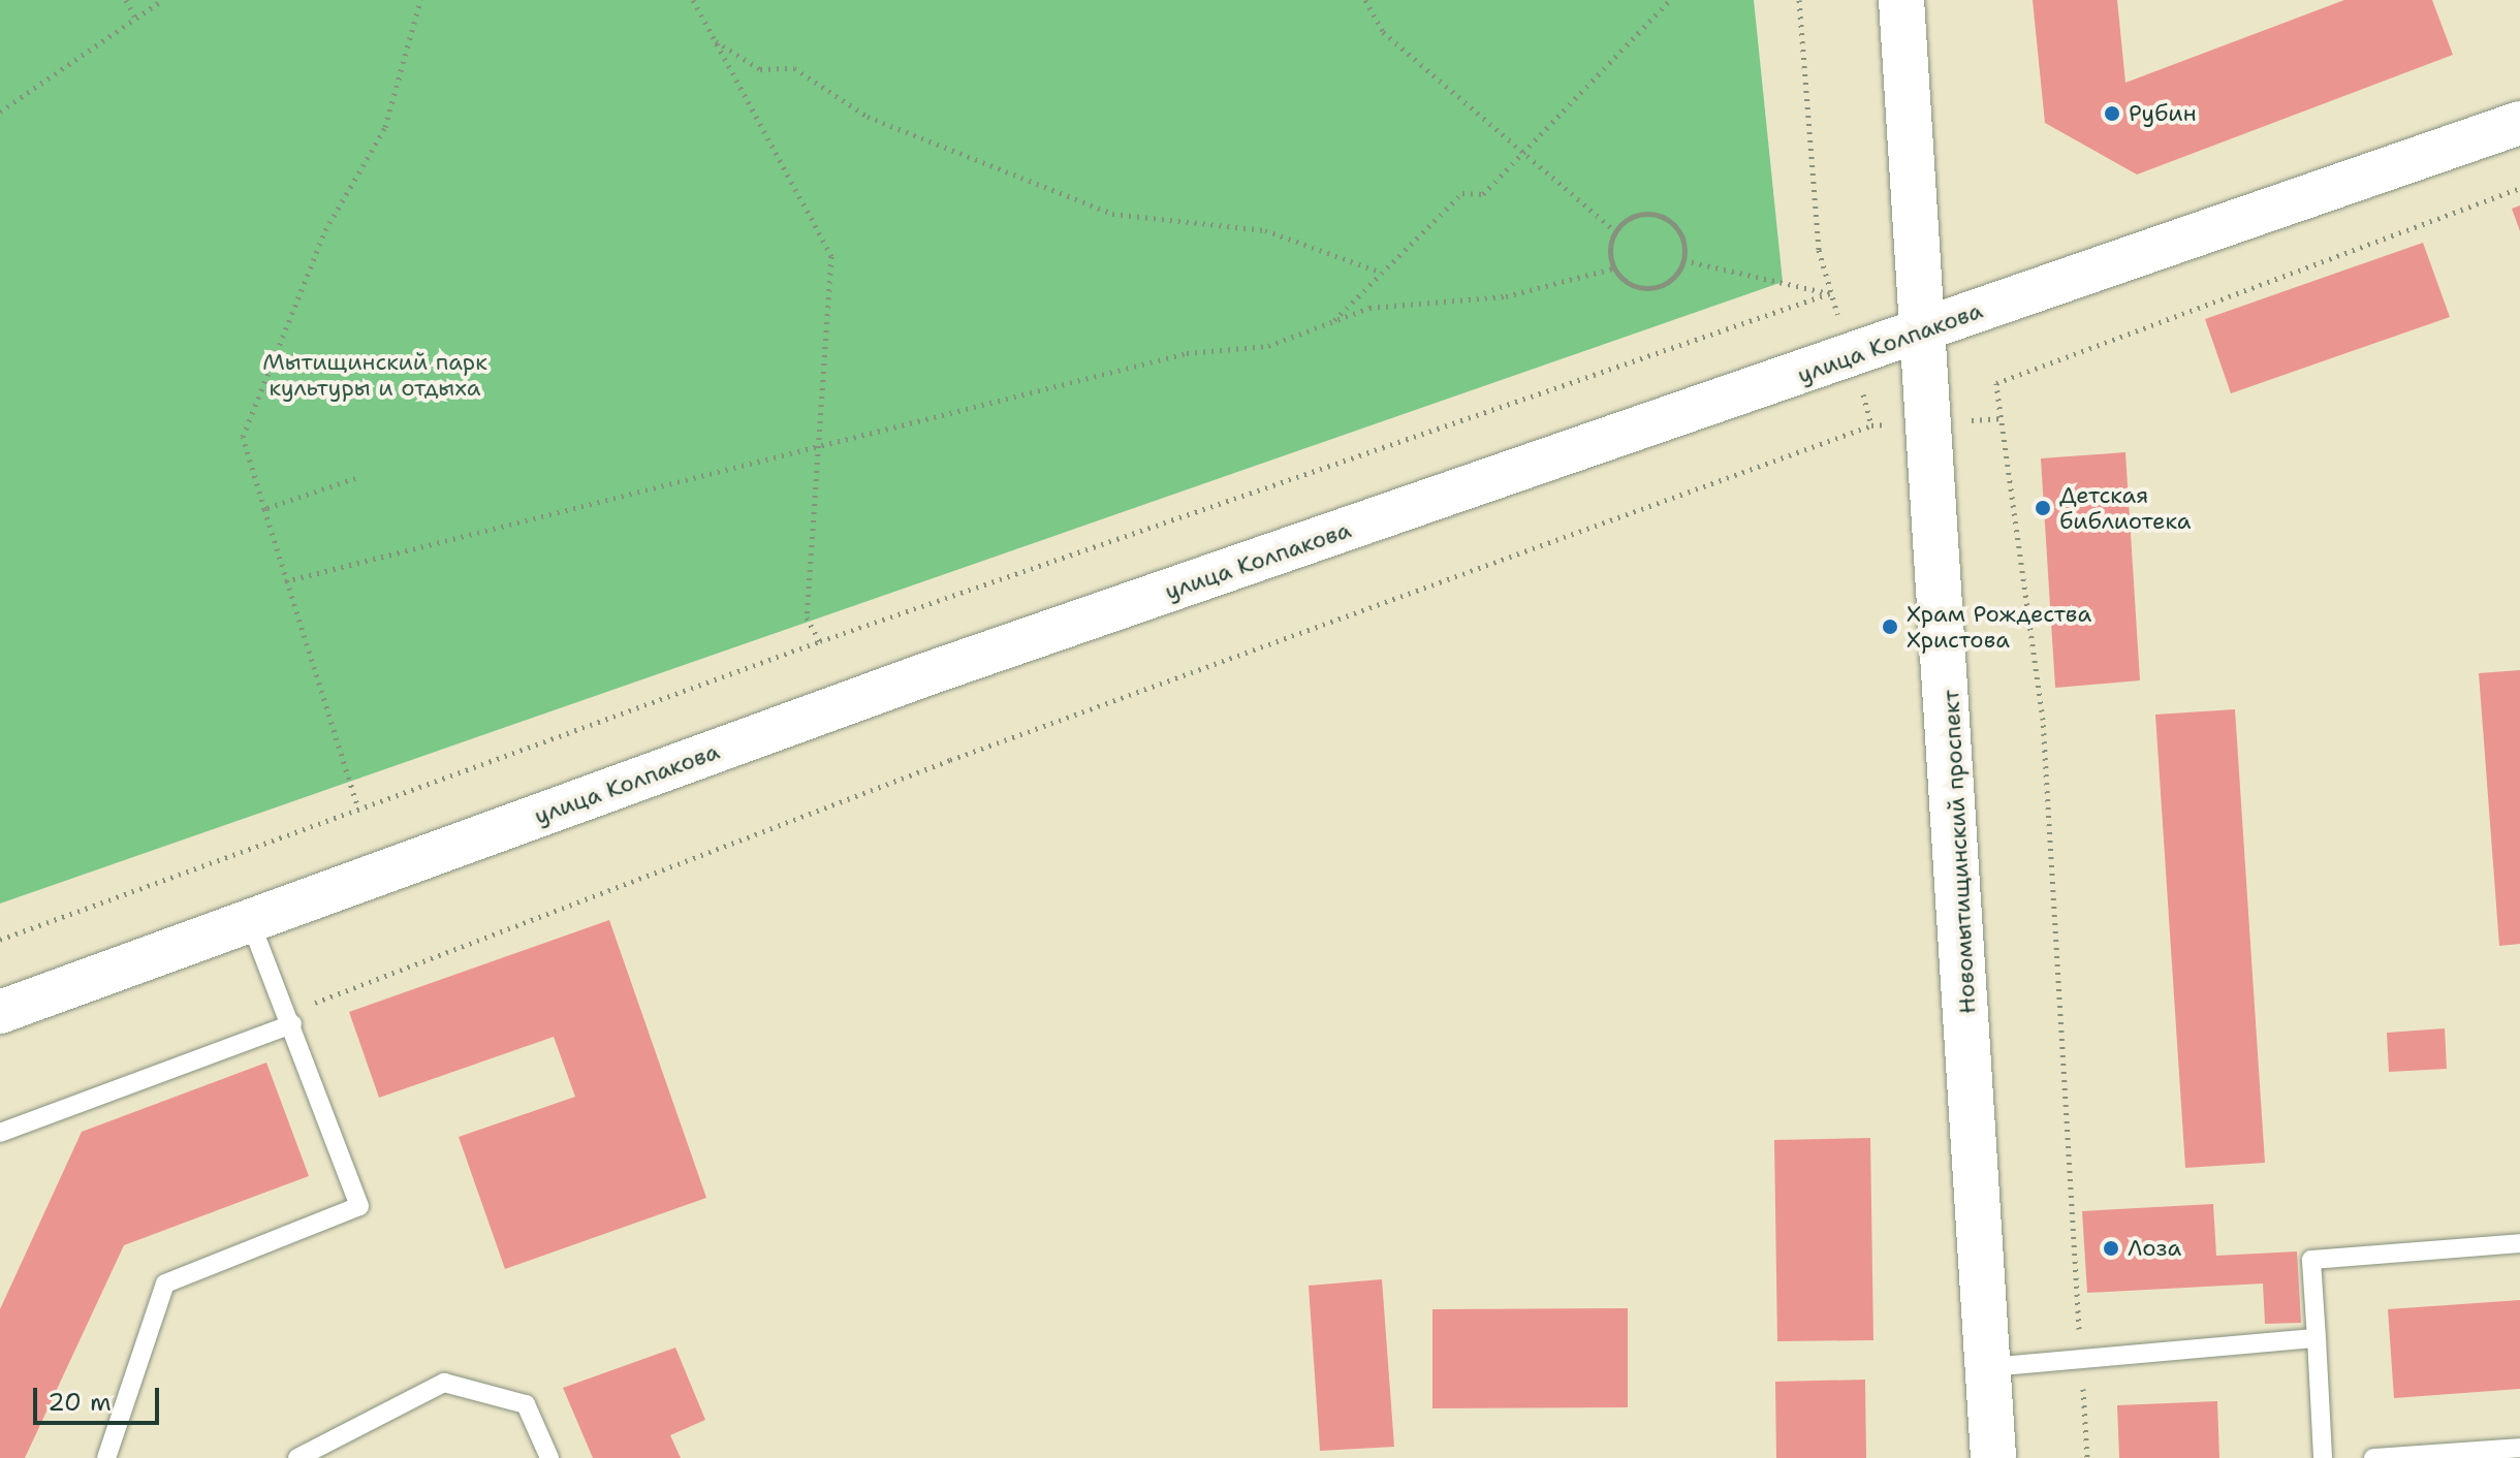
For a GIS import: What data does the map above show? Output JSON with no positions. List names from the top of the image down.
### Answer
{
  "streets": {
    "main road": ["Новомытищинский проспект"],
    "street": ["улица Колпакова"]
  },
  "crossings": [
    ["улица Колпакова", "Новомытищинский проспект"]
  ],
  "parks": ["Мытищинский парк культуры и отдыха"],
  "places": [
    "Рубин",
    "Детская библиотека",
    "Храм Рождества Христова",
    "Лоза"
  ],
  "scale_bar": "20 m"
}
